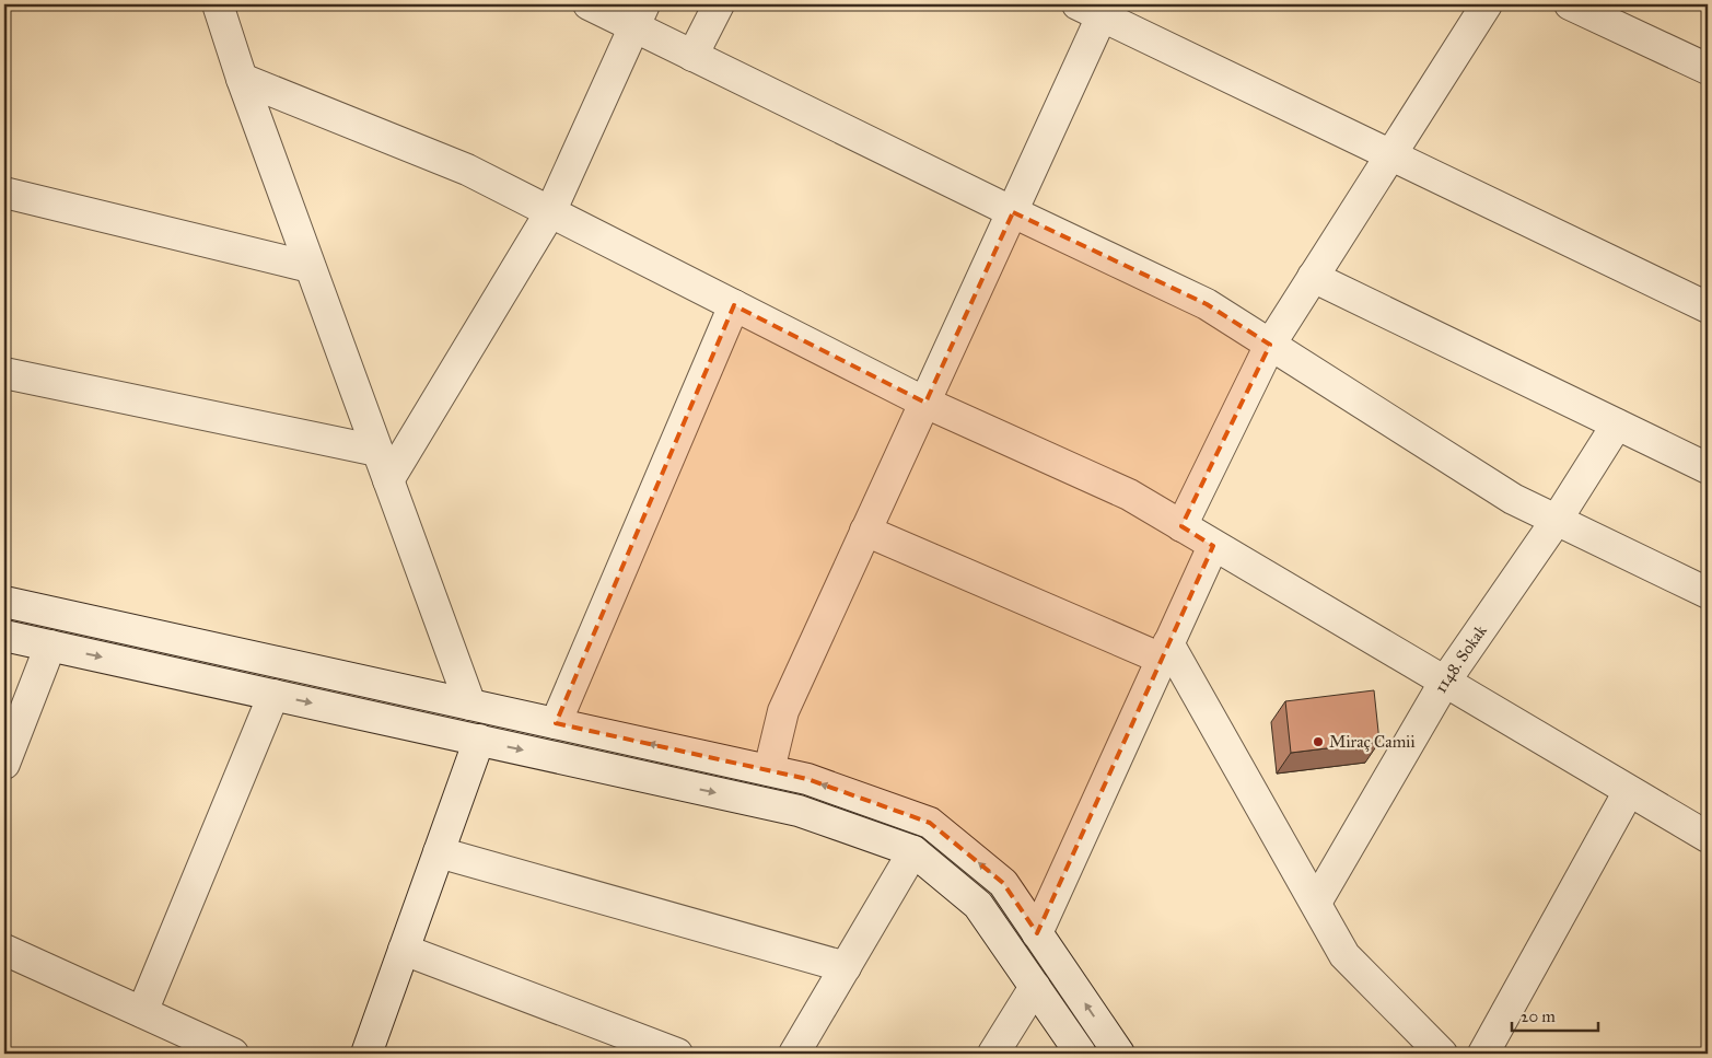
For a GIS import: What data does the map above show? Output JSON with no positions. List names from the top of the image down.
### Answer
{
  "streets": {
    "street": ["1148. Sokak"]
  },
  "places": ["Miraç Camii"],
  "scale_bar": "20 m"
}
